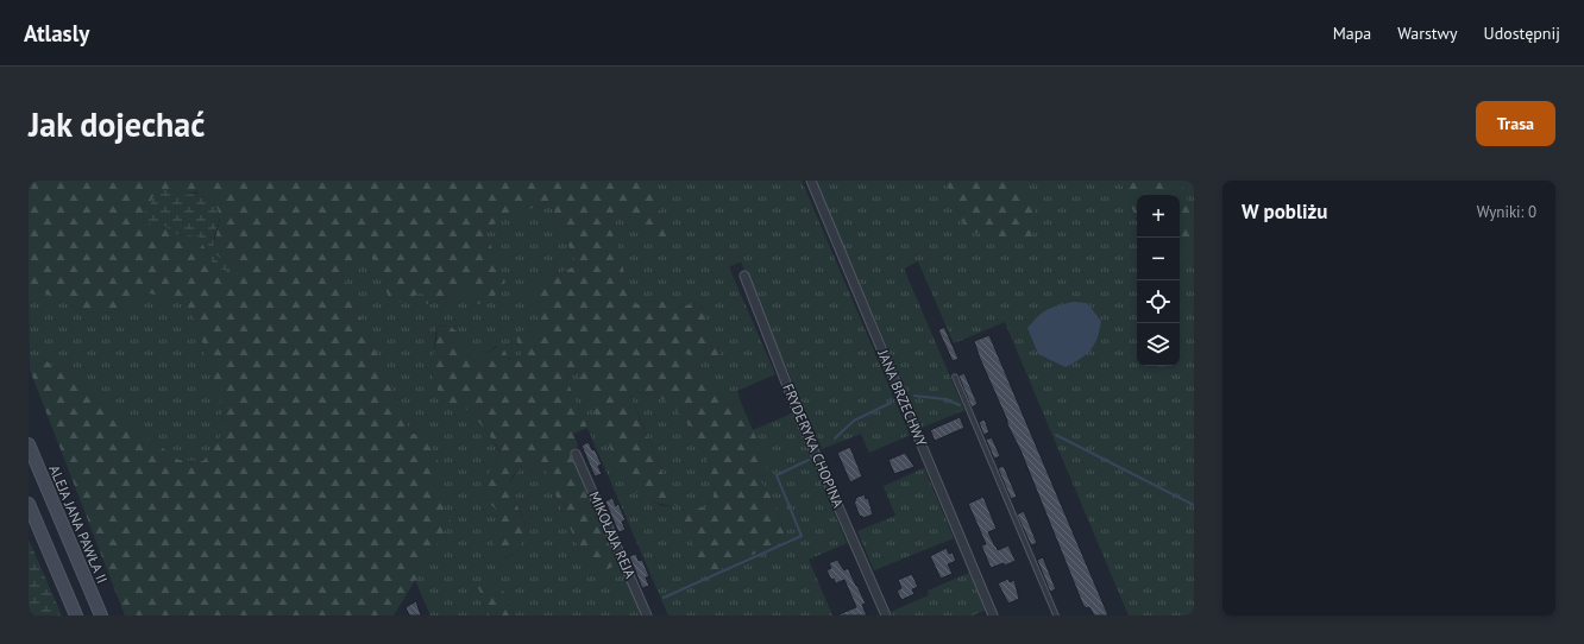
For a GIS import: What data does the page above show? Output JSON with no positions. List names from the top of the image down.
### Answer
{
  "streets": {
    "main road": ["ALEJA JANA PAWŁA II"],
    "street": ["JANA BRZECHWY", "FRYDERYKA CHOPINA", "MIKOŁAJA REJA"]
  },
  "page": {
    "header": "Atlasly",
    "nav": ["Mapa", "Warstwy", "Udostępnij"],
    "buttons": "Trasa",
    "title": "Jak dojechać",
    "heading": ["W pobliżu", "Wyniki: 0"],
    "map_buttons": ["+", "−"]
  }
}
